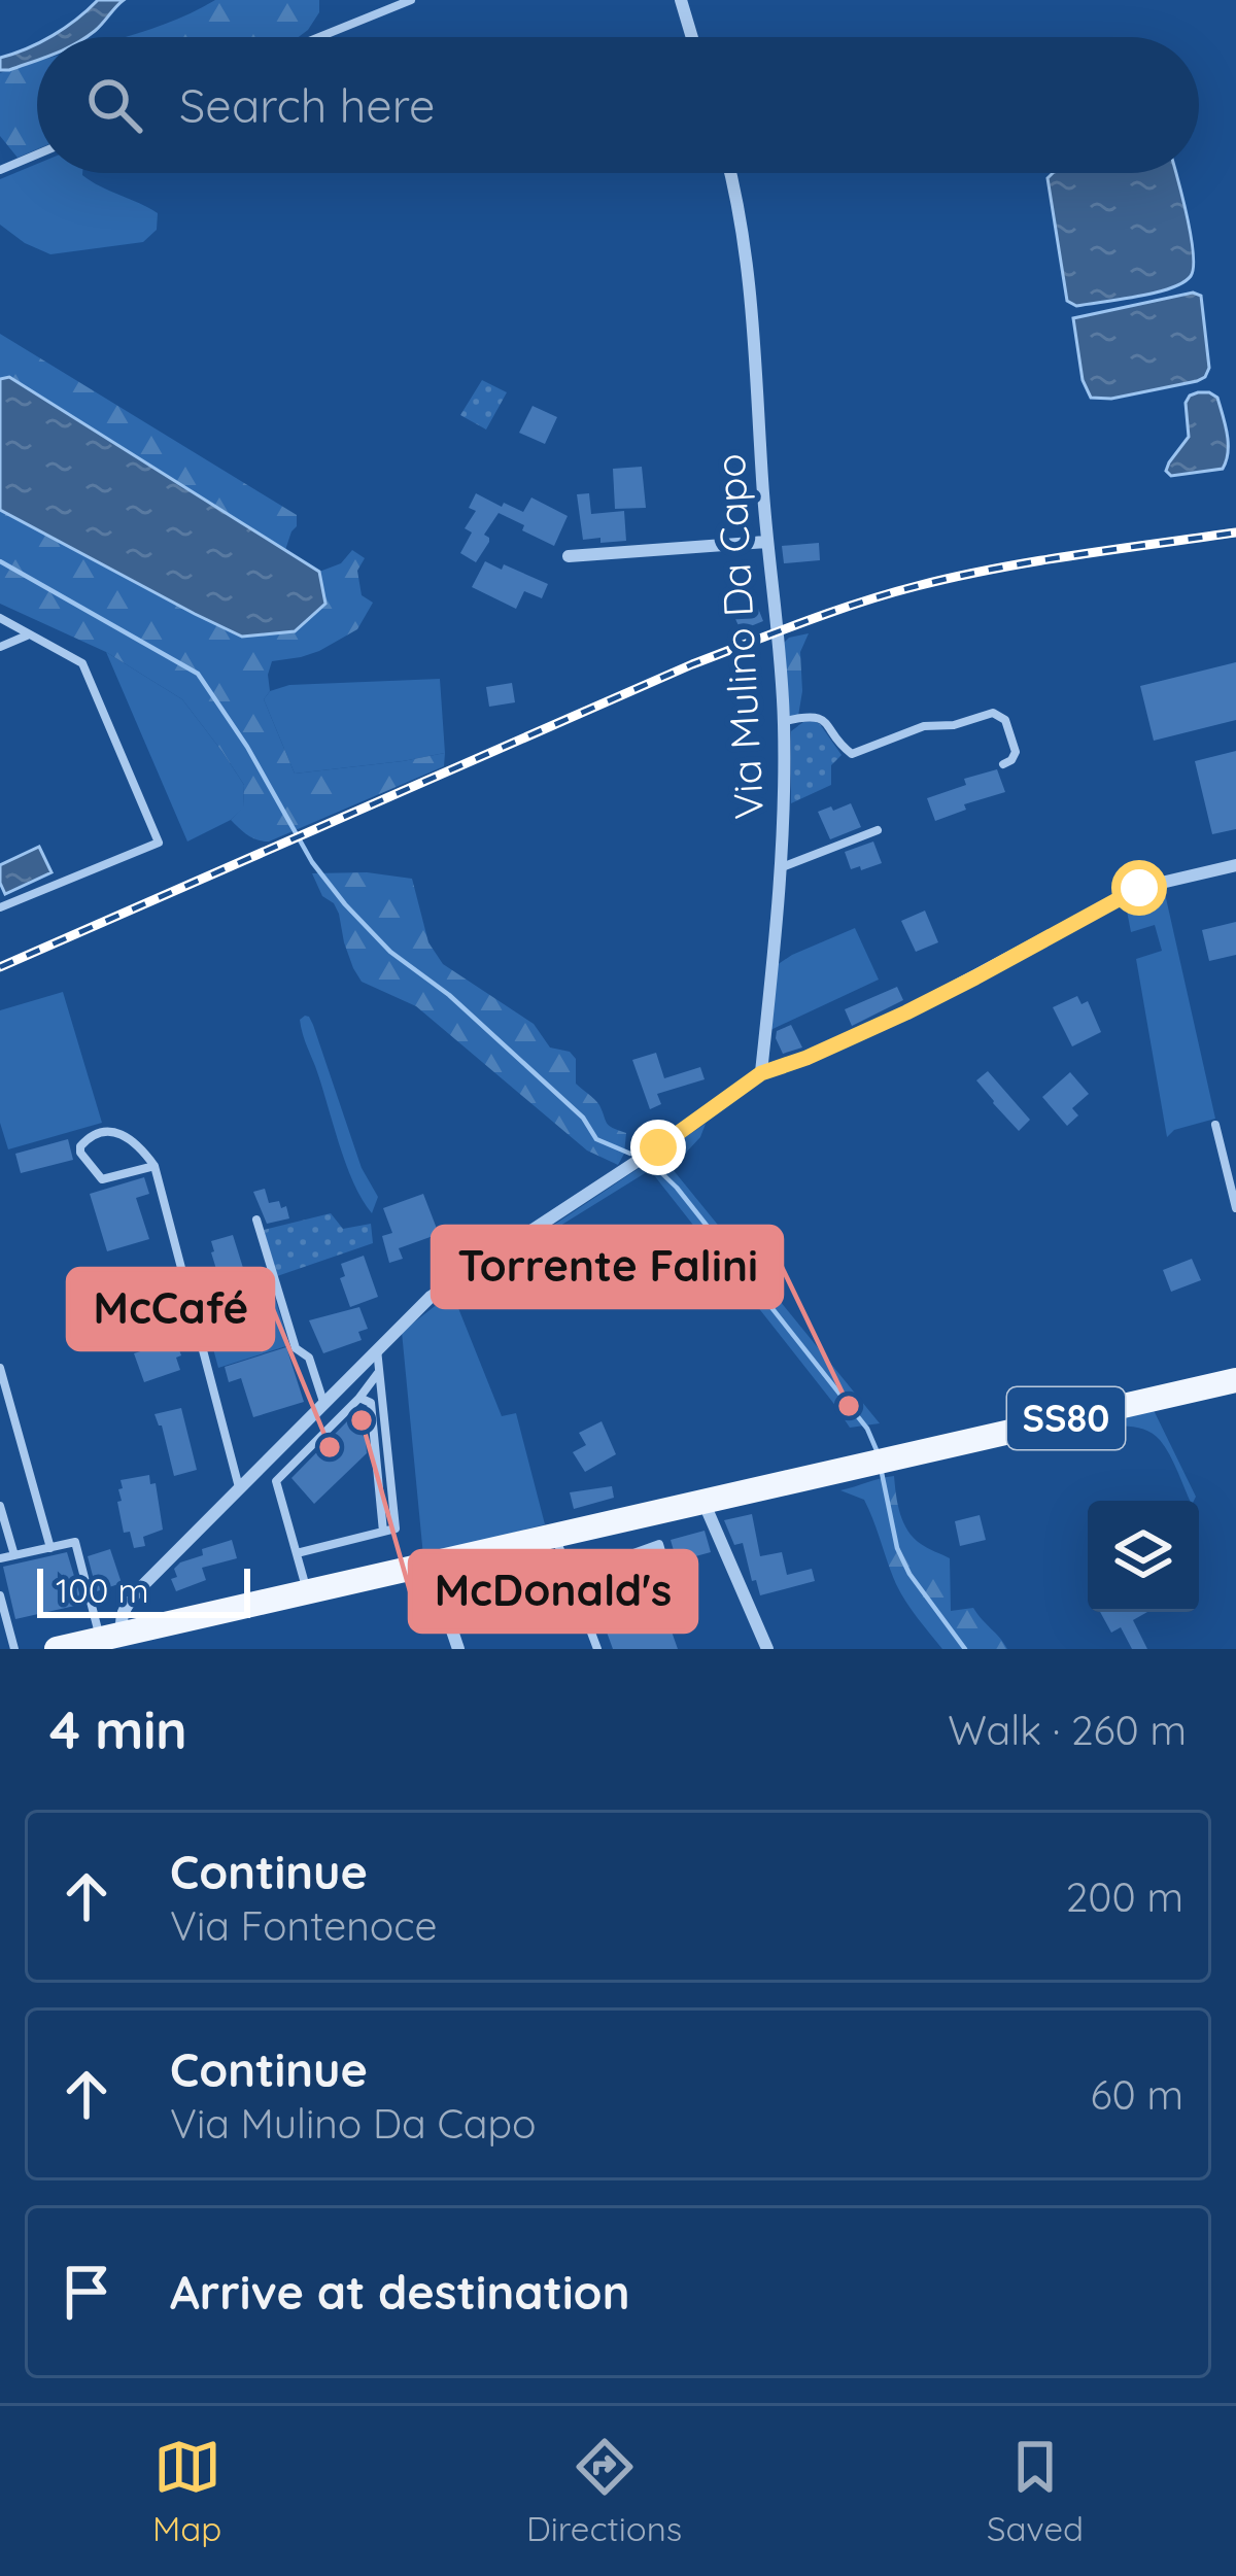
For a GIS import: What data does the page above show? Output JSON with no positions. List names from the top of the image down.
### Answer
{
  "streets": {
    "main road": ["SS80"],
    "street": ["Via Mulino Da Capo"]
  },
  "places": ["Torrente Falini", "McDonald's", "McCafé"],
  "scale_bar": "100 m",
  "page": {
    "search": "Search here",
    "scale": "100 m",
    "heading": ["4 min", "Walk · 260 m"],
    "list": [
      ["Continue", "Via Fontenoce", "200 m"],
      ["Continue", "Via Mulino Da Capo", "60 m"],
      "Arrive at destination"
    ],
    "nav": ["Map", "Directions", "Saved"]
  }
}
